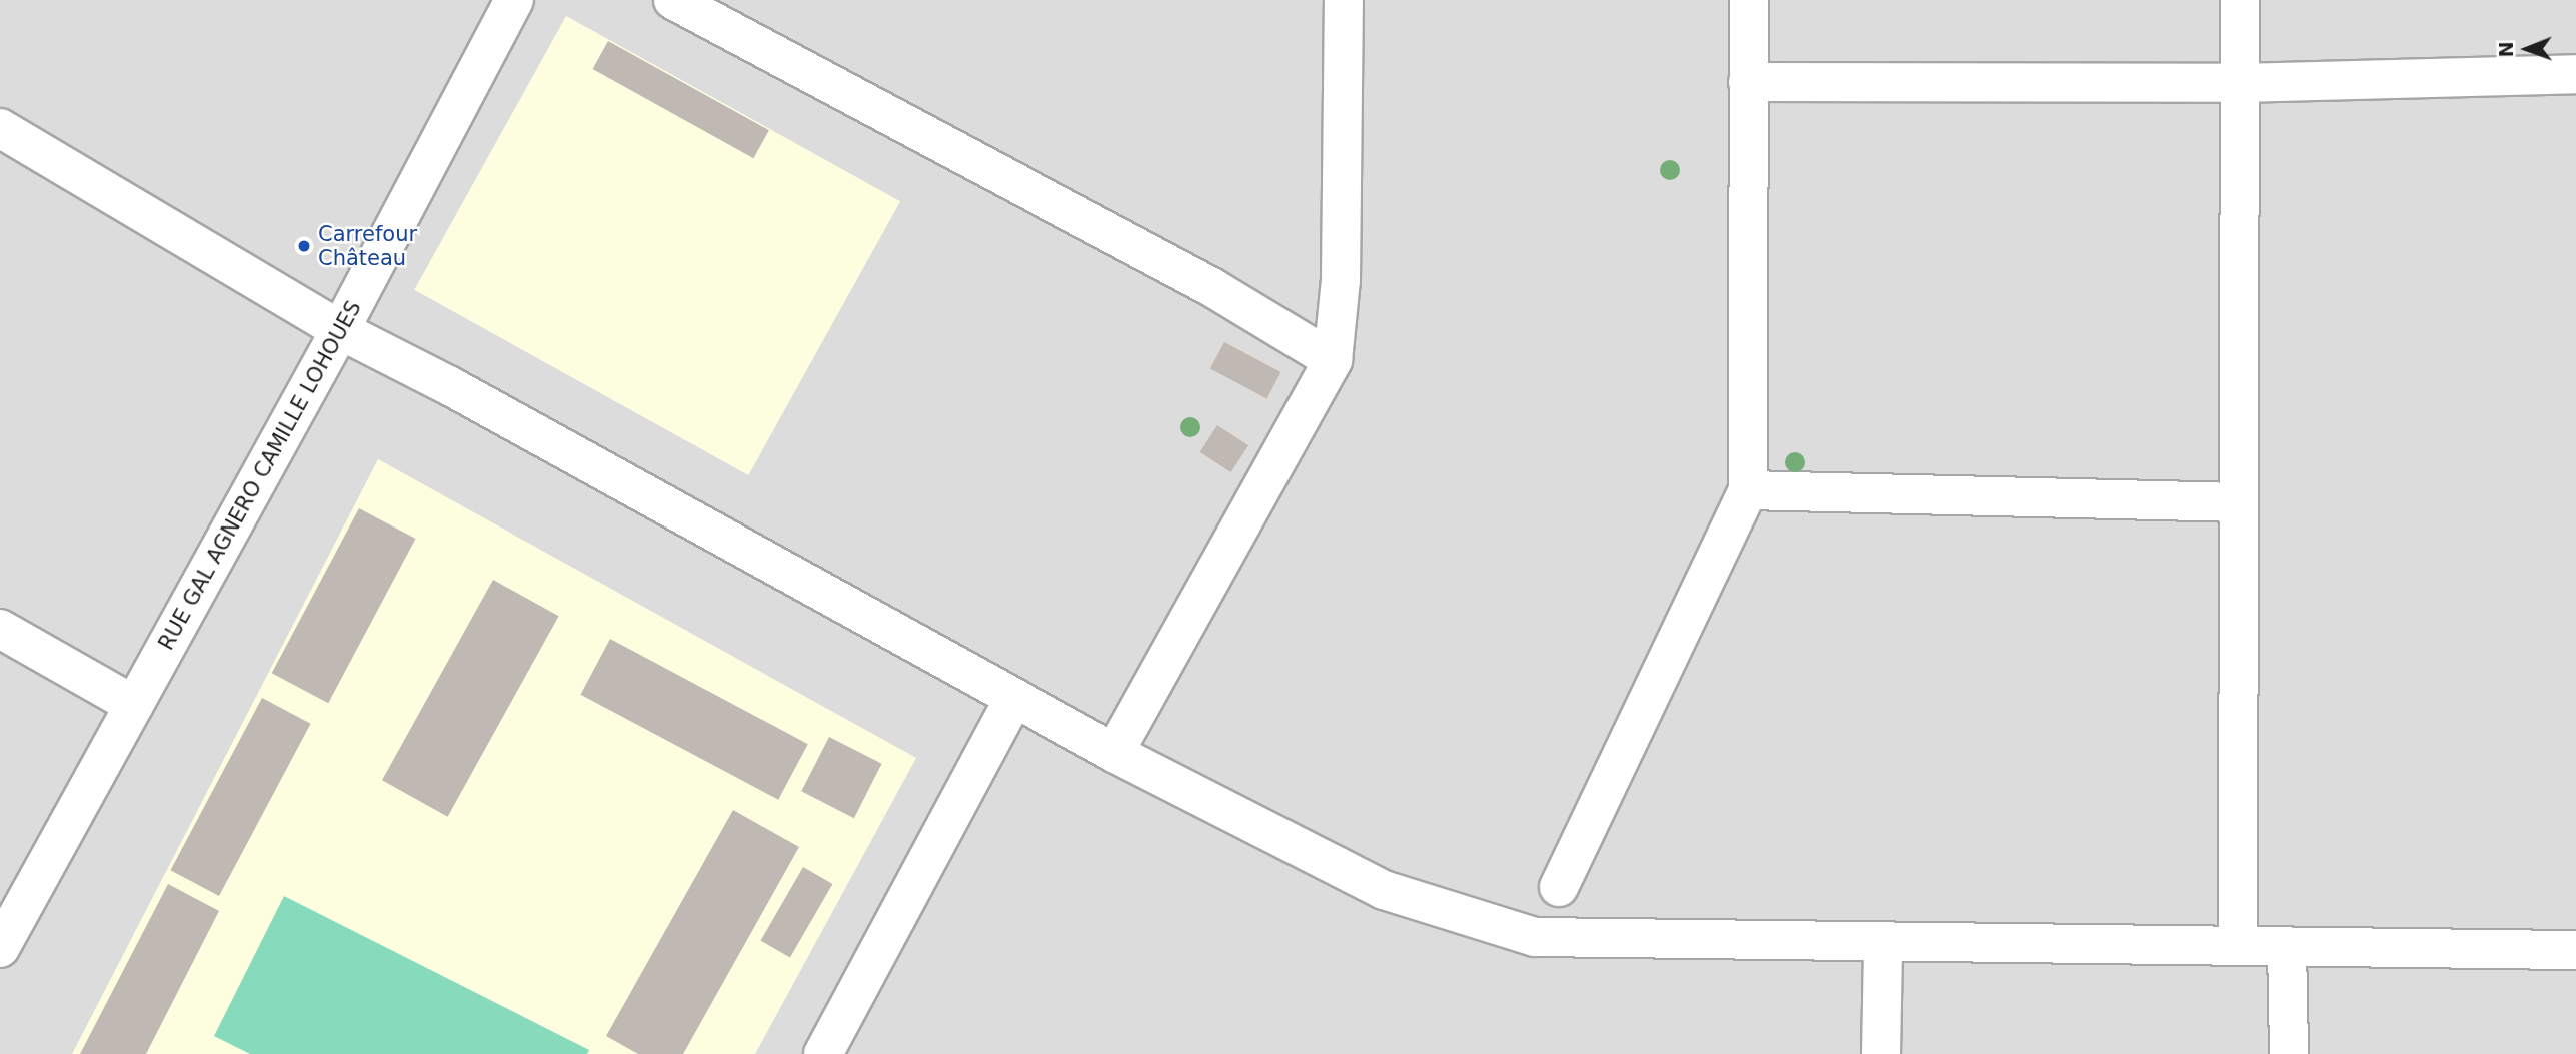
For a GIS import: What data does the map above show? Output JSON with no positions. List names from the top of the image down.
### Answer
{
  "streets": {
    "street": ["RUE GAL AGNERO CAMILLE LOHOUES"]
  },
  "places": ["Carrefour Château"],
  "north": "left"
}
